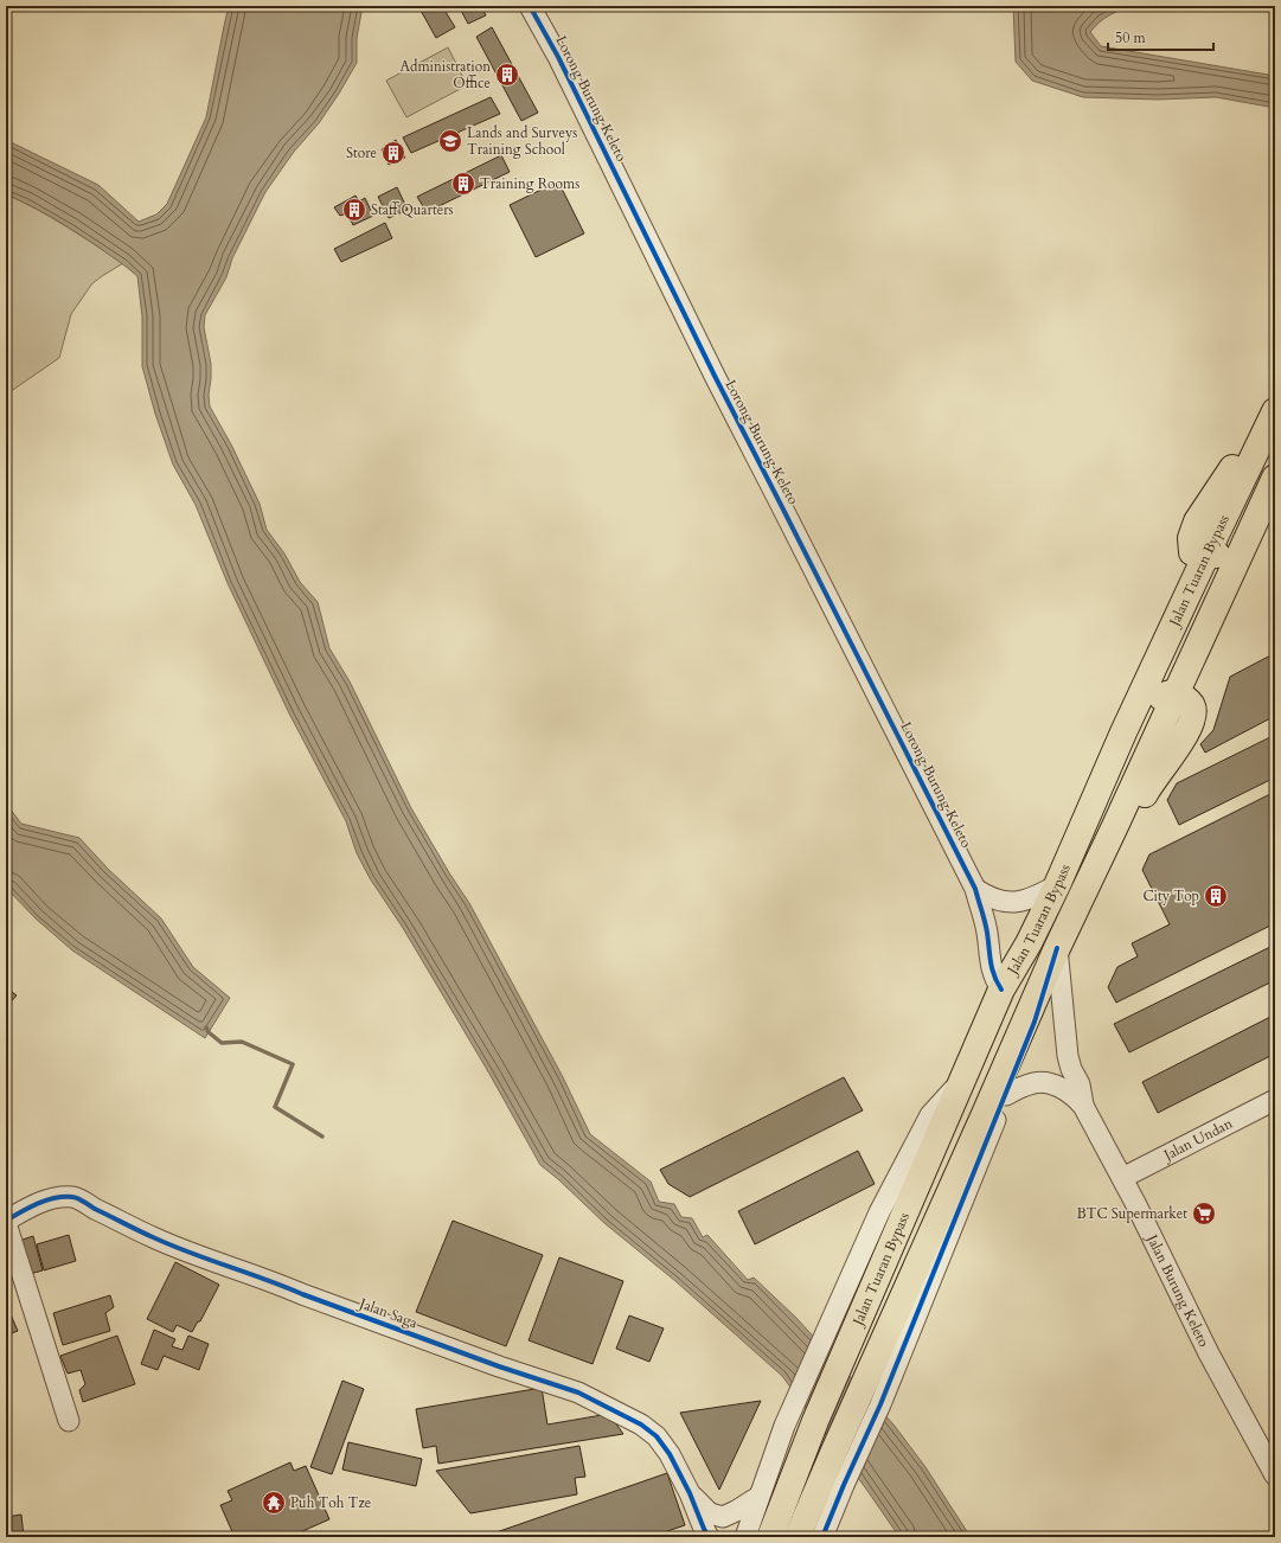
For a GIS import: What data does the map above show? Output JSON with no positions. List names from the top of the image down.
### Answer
{
  "streets": {
    "highway": ["Jalan Tuaran Bypass"],
    "street": [
      "Lorong Burung Keleto",
      "Jalan Undan",
      "Jalan Burung Keleto",
      "Jalan Saga"
    ]
  },
  "crossings": [
    ["Lorong Burung Keleto", "Jalan Tuaran Bypass"],
    ["Jalan Tuaran Bypass", "Jalan Burung Keleto"],
    ["Jalan Undan", "Jalan Burung Keleto"]
  ],
  "places": {
    "building": [
      "Administration Office",
      "Store",
      "Training Rooms",
      "Staff Quarters",
      "City Top"
    ],
    "school or university": ["Lands and Surveys Training School"],
    "supermarket": ["BTC Supermarket"],
    "temple": ["Puh Toh Tze"]
  },
  "scale_bar": "50 m"
}
